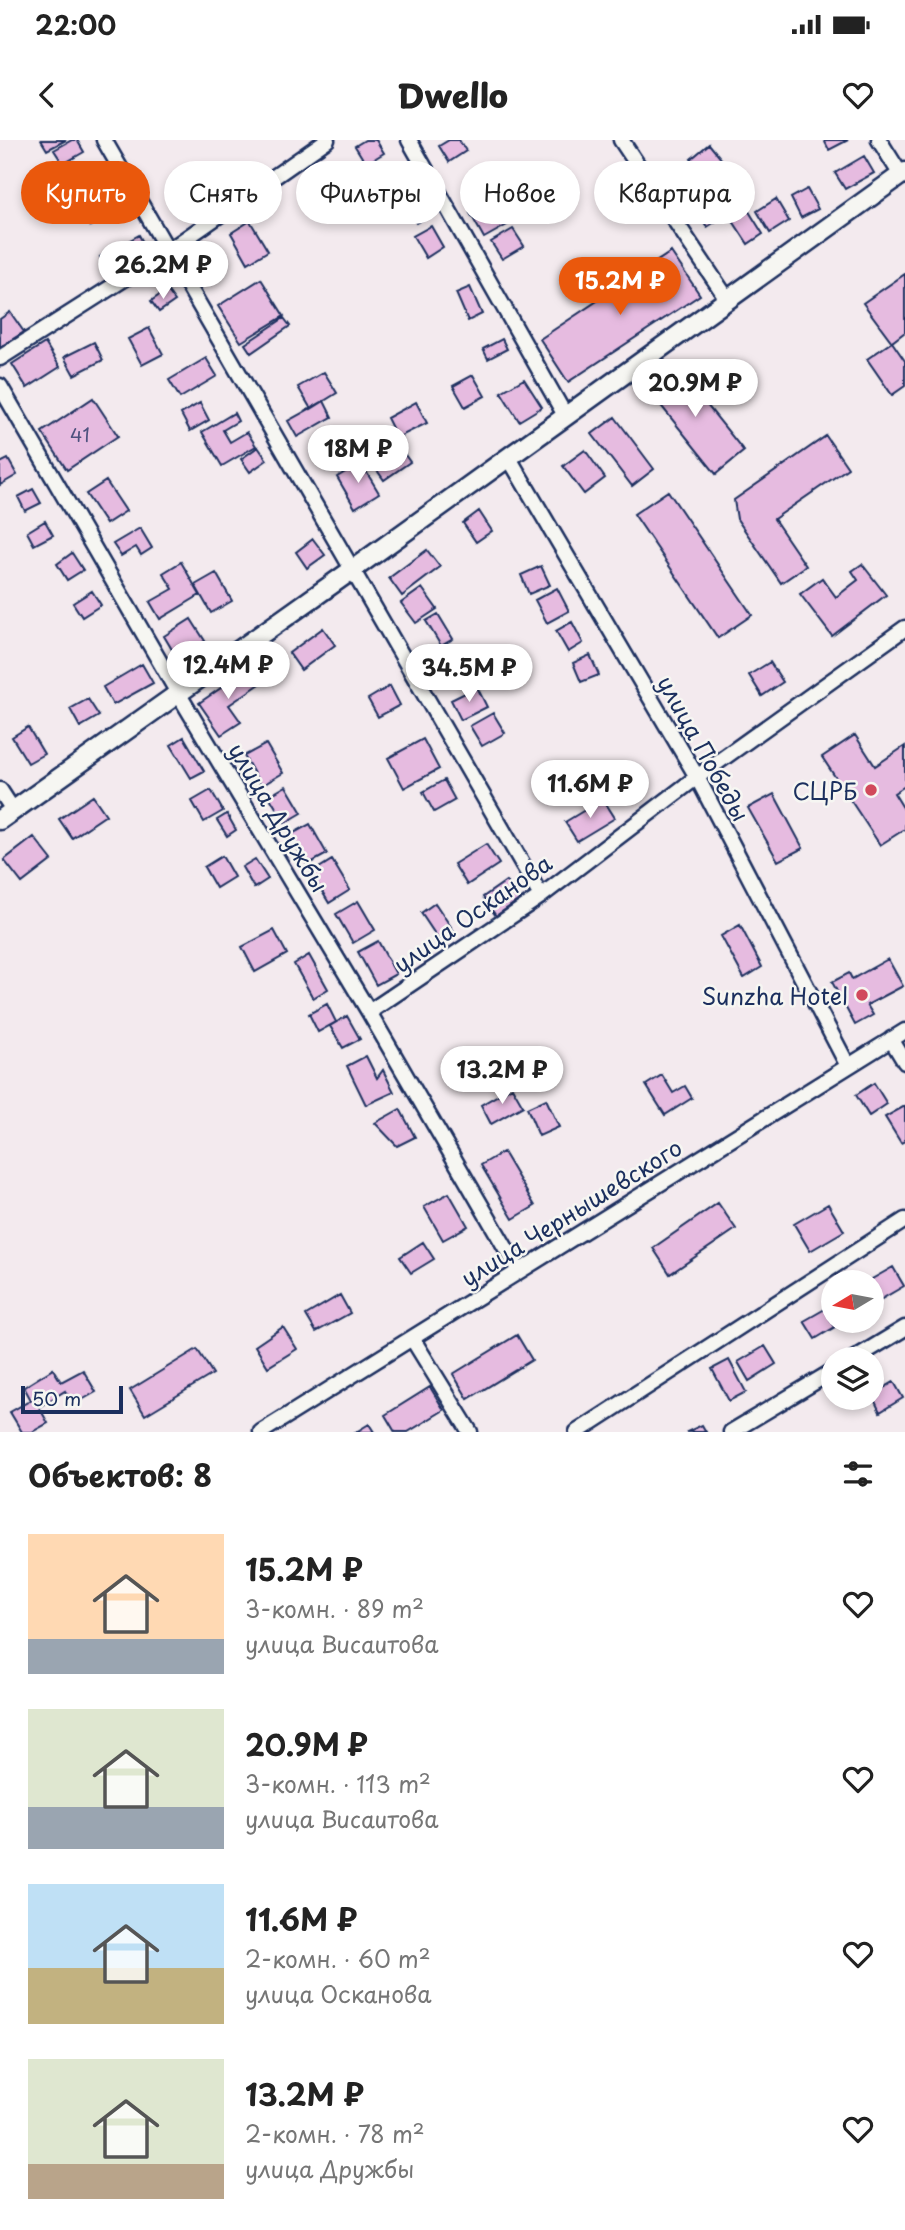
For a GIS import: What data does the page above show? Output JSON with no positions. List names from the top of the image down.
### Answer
{
  "streets": {
    "street": [
      "улица Победы",
      "улица Дружбы",
      "улица Осканова",
      "улица Чернышевского"
    ]
  },
  "crossings": [
    ["улица Победы", "улица Осканова"],
    ["улица Победы", "улица Чернышевского"],
    ["улица Дружбы", "улица Осканова"],
    ["улица Дружбы", "улица Чернышевского"]
  ],
  "places": ["СЦРБ", "Sunzha Hotel"],
  "house_numbers": ["41"],
  "scale_bar": "50 m",
  "north": "left",
  "page": {
    "status": "22:00",
    "header": "Dwello",
    "chip": [
      "Купить",
      "Снять",
      "Фильтры",
      "Новое",
      "Квартира"
    ],
    "price": [
      "26.2M ₽",
      "15.2M ₽",
      "20.9M ₽",
      "18M ₽",
      "12.4M ₽",
      "34.5M ₽",
      "11.6M ₽",
      "13.2M ₽"
    ],
    "scale": "50 m",
    "heading": "Объектов: 8",
    "list": [
      {
        "name": "15.2M ₽",
        "note": "3-комн. · 89 m² · улица Висаитова"
      },
      {
        "name": "20.9M ₽",
        "note": "3-комн. · 113 m² · улица Висаитова"
      },
      {
        "name": "11.6M ₽",
        "note": "2-комн. · 60 m² · улица Осканова"
      },
      {
        "name": "13.2M ₽",
        "note": "2-комн. · 78 m² · улица Дружбы"
      }
    ]
  }
}
